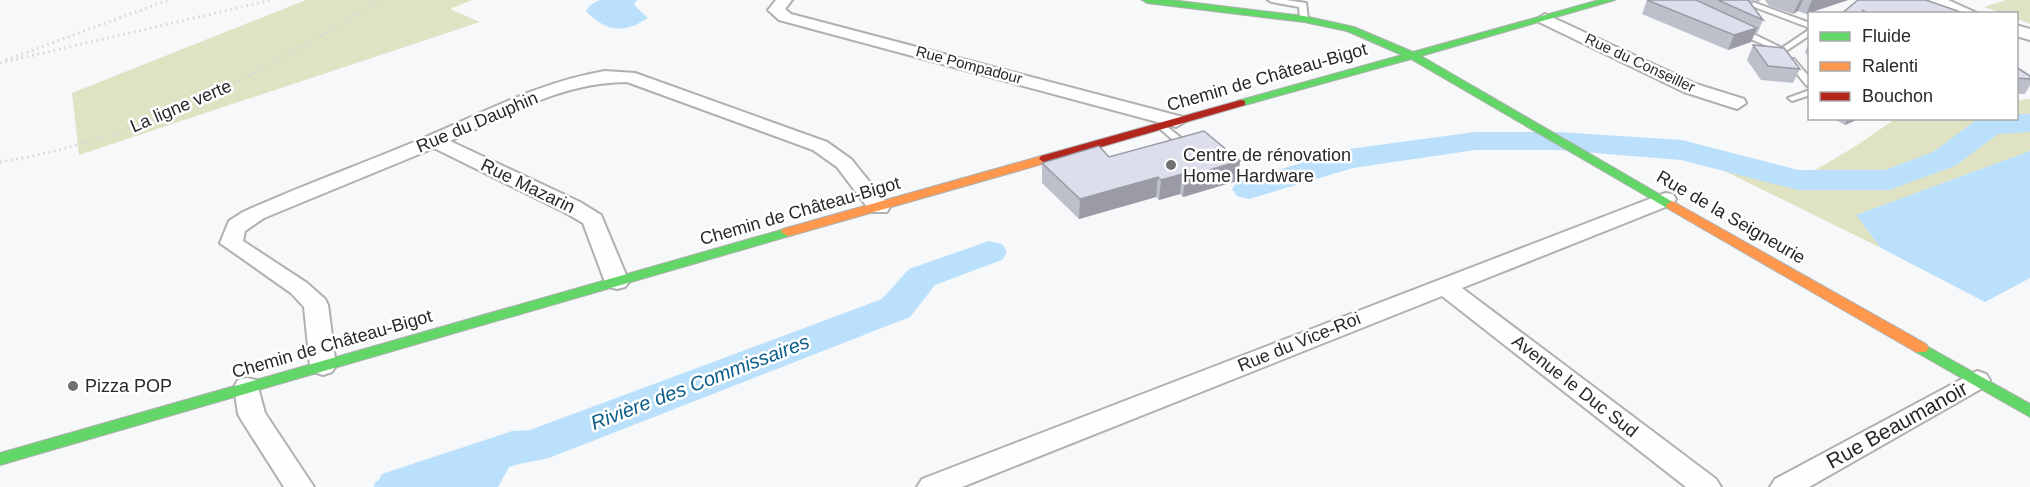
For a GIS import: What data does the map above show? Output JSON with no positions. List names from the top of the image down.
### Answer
{
  "streets": {
    "street": [
      "Rue du Conseiller",
      "Rue Pompadour",
      "Chemin de Château-Bigot",
      "Rue du Dauphin",
      "Rue Mazarin",
      "Rue de la Seigneurie",
      "Rue du Vice-Roi",
      "Avenue le Duc Sud",
      "Rue Beaumanoir"
    ],
    "path": ["La ligne verte"]
  },
  "crossings": [
    ["Rue du Conseiller", "Chemin de Château-Bigot"],
    ["Rue Pompadour", "Chemin de Château-Bigot"],
    ["Chemin de Château-Bigot", "Rue du Dauphin"],
    ["Chemin de Château-Bigot", "Rue Mazarin"],
    ["Chemin de Château-Bigot", "Rue de la Seigneurie"],
    ["Rue du Dauphin", "Rue Mazarin"],
    ["Rue de la Seigneurie", "Rue du Vice-Roi"],
    ["Rue de la Seigneurie", "Rue Beaumanoir"],
    ["Rue du Vice-Roi", "Avenue le Duc Sud"]
  ],
  "water": ["Rivière des Commissaires"],
  "places": ["Centre de rénovation Home Hardware", "Pizza POP"],
  "legend": ["Fluide", "Ralenti", "Bouchon"]
}
